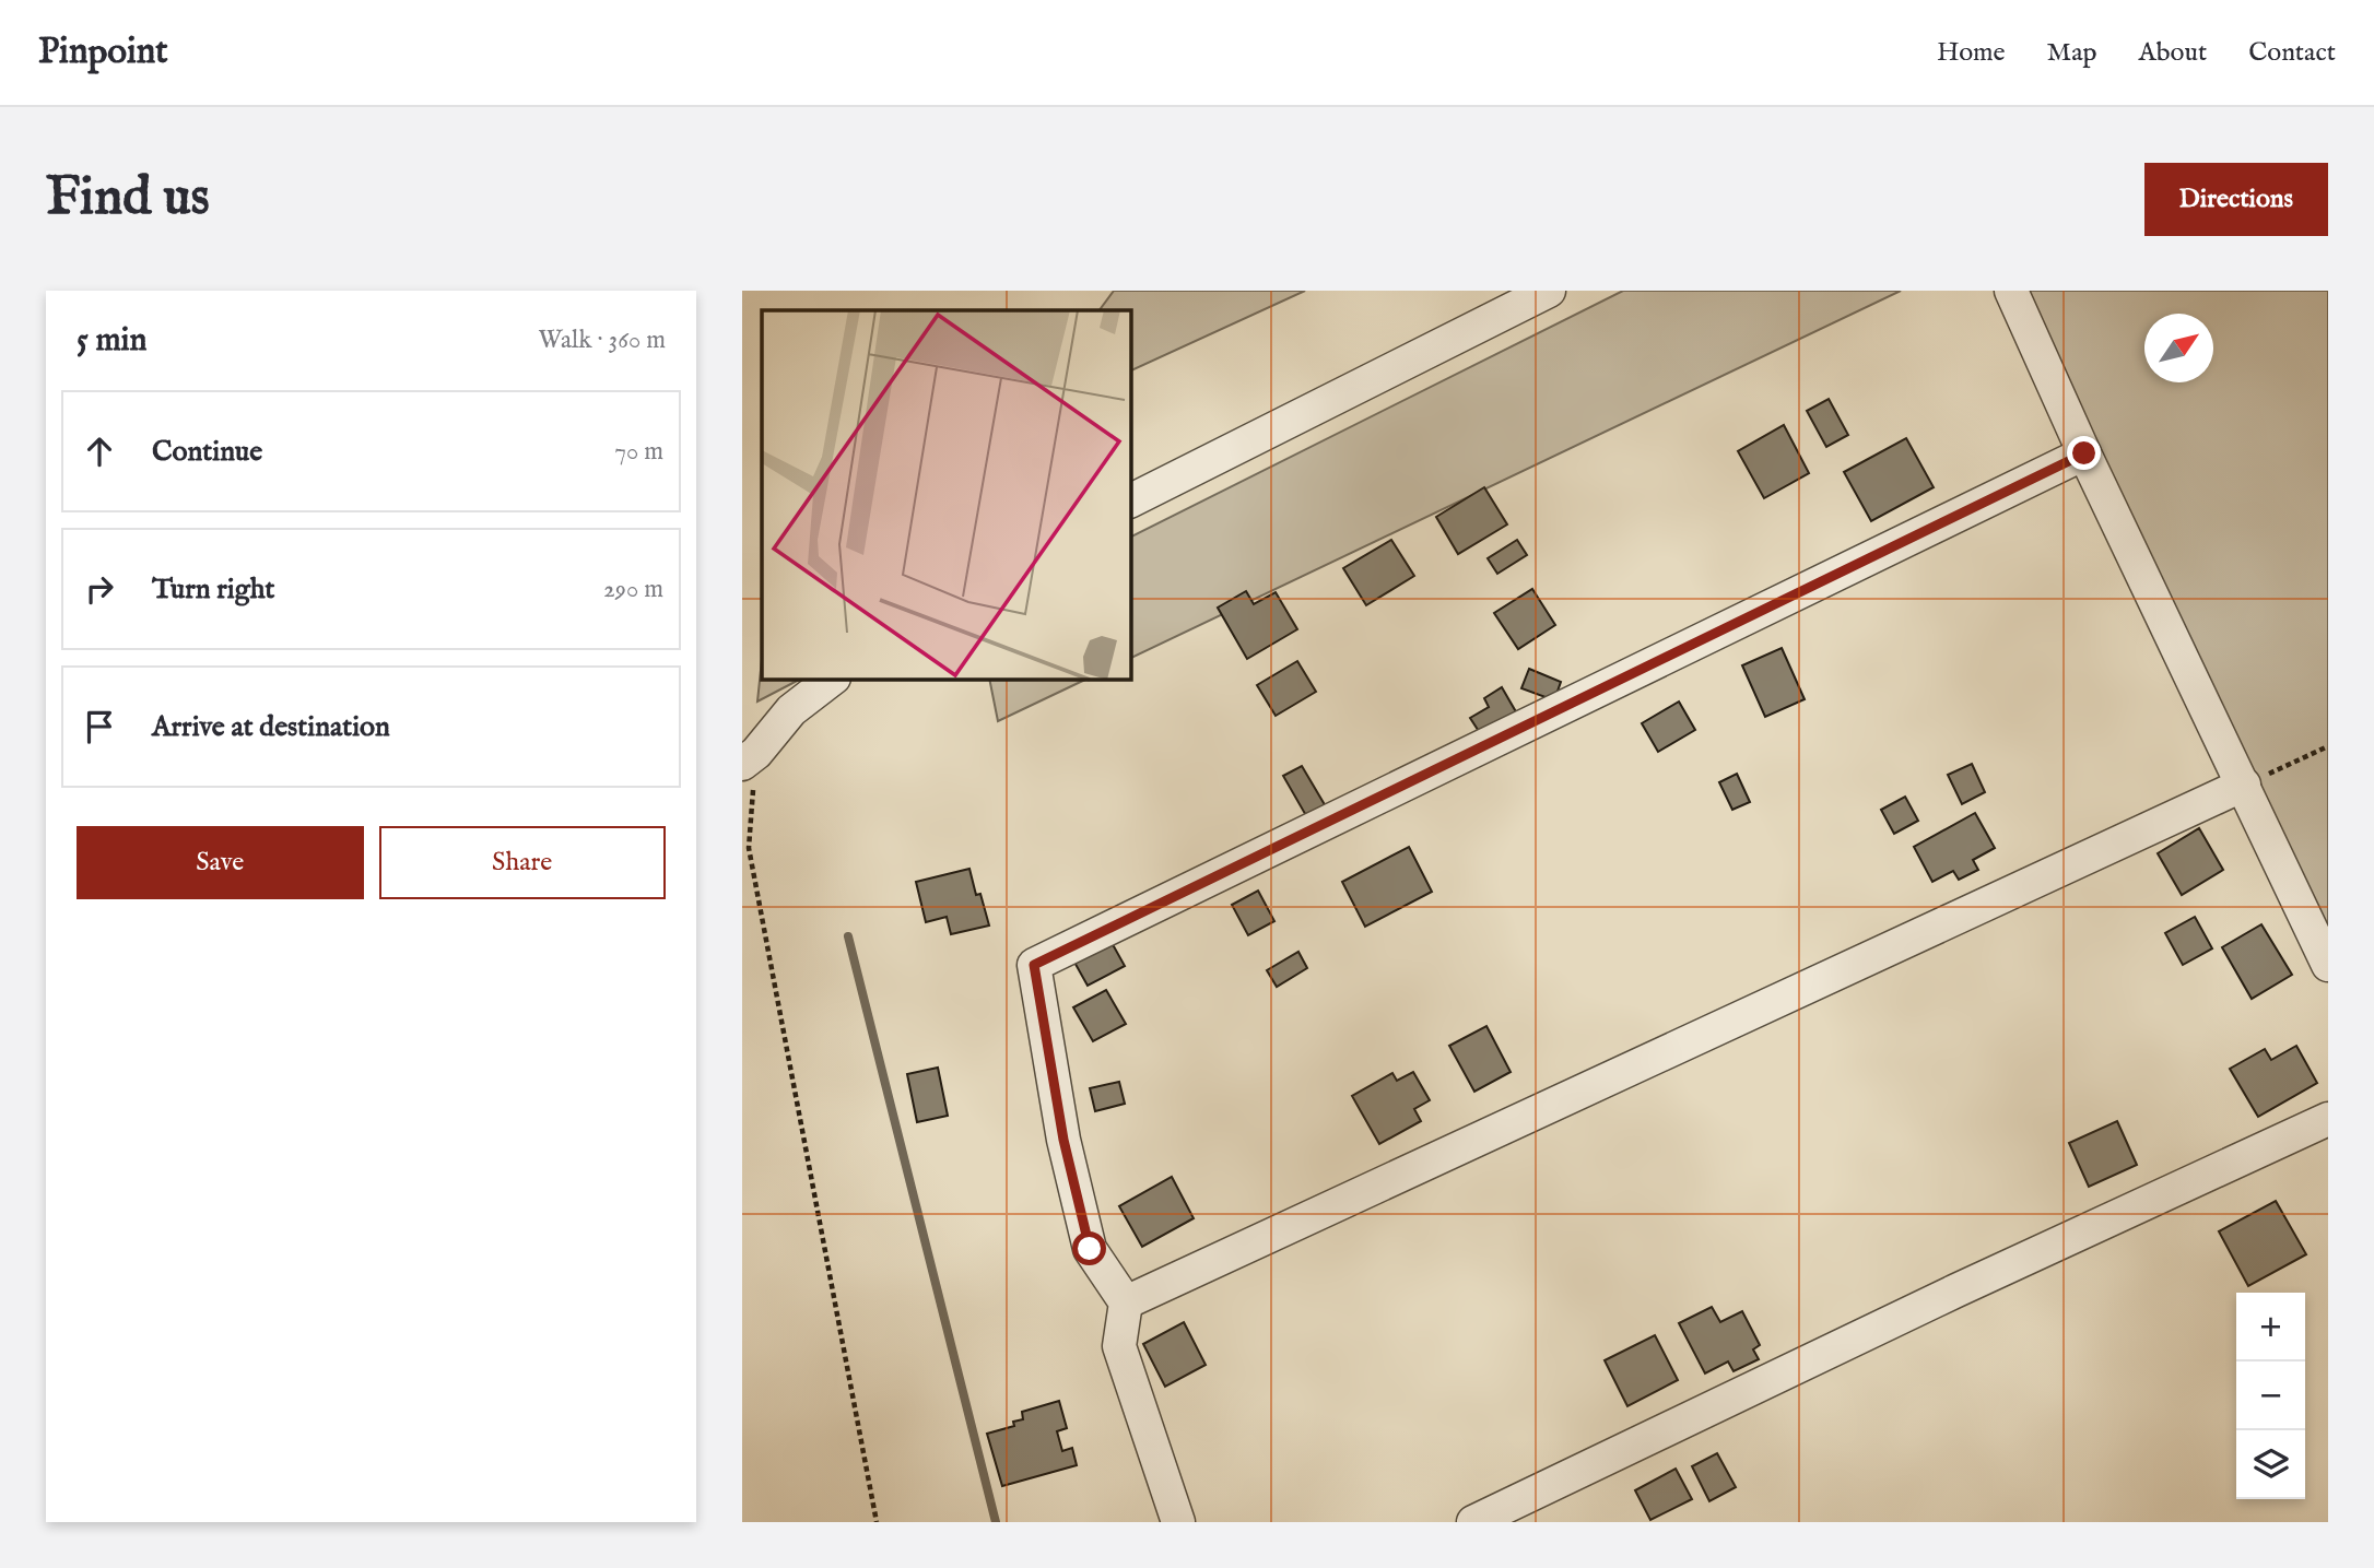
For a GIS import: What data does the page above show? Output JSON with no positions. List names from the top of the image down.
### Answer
{
  "north": "top right",
  "page": {
    "header": "Pinpoint",
    "nav": [
      "Home",
      "Map",
      "About",
      "Contact"
    ],
    "buttons": [
      "Directions",
      ["Save", "Share"]
    ],
    "title": "Find us",
    "heading": ["5 min", "Walk · 360 m"],
    "list": [
      ["Continue", "70 m"],
      ["Turn right", "290 m"],
      "Arrive at destination"
    ],
    "map_buttons": ["+", "−"]
  }
}
